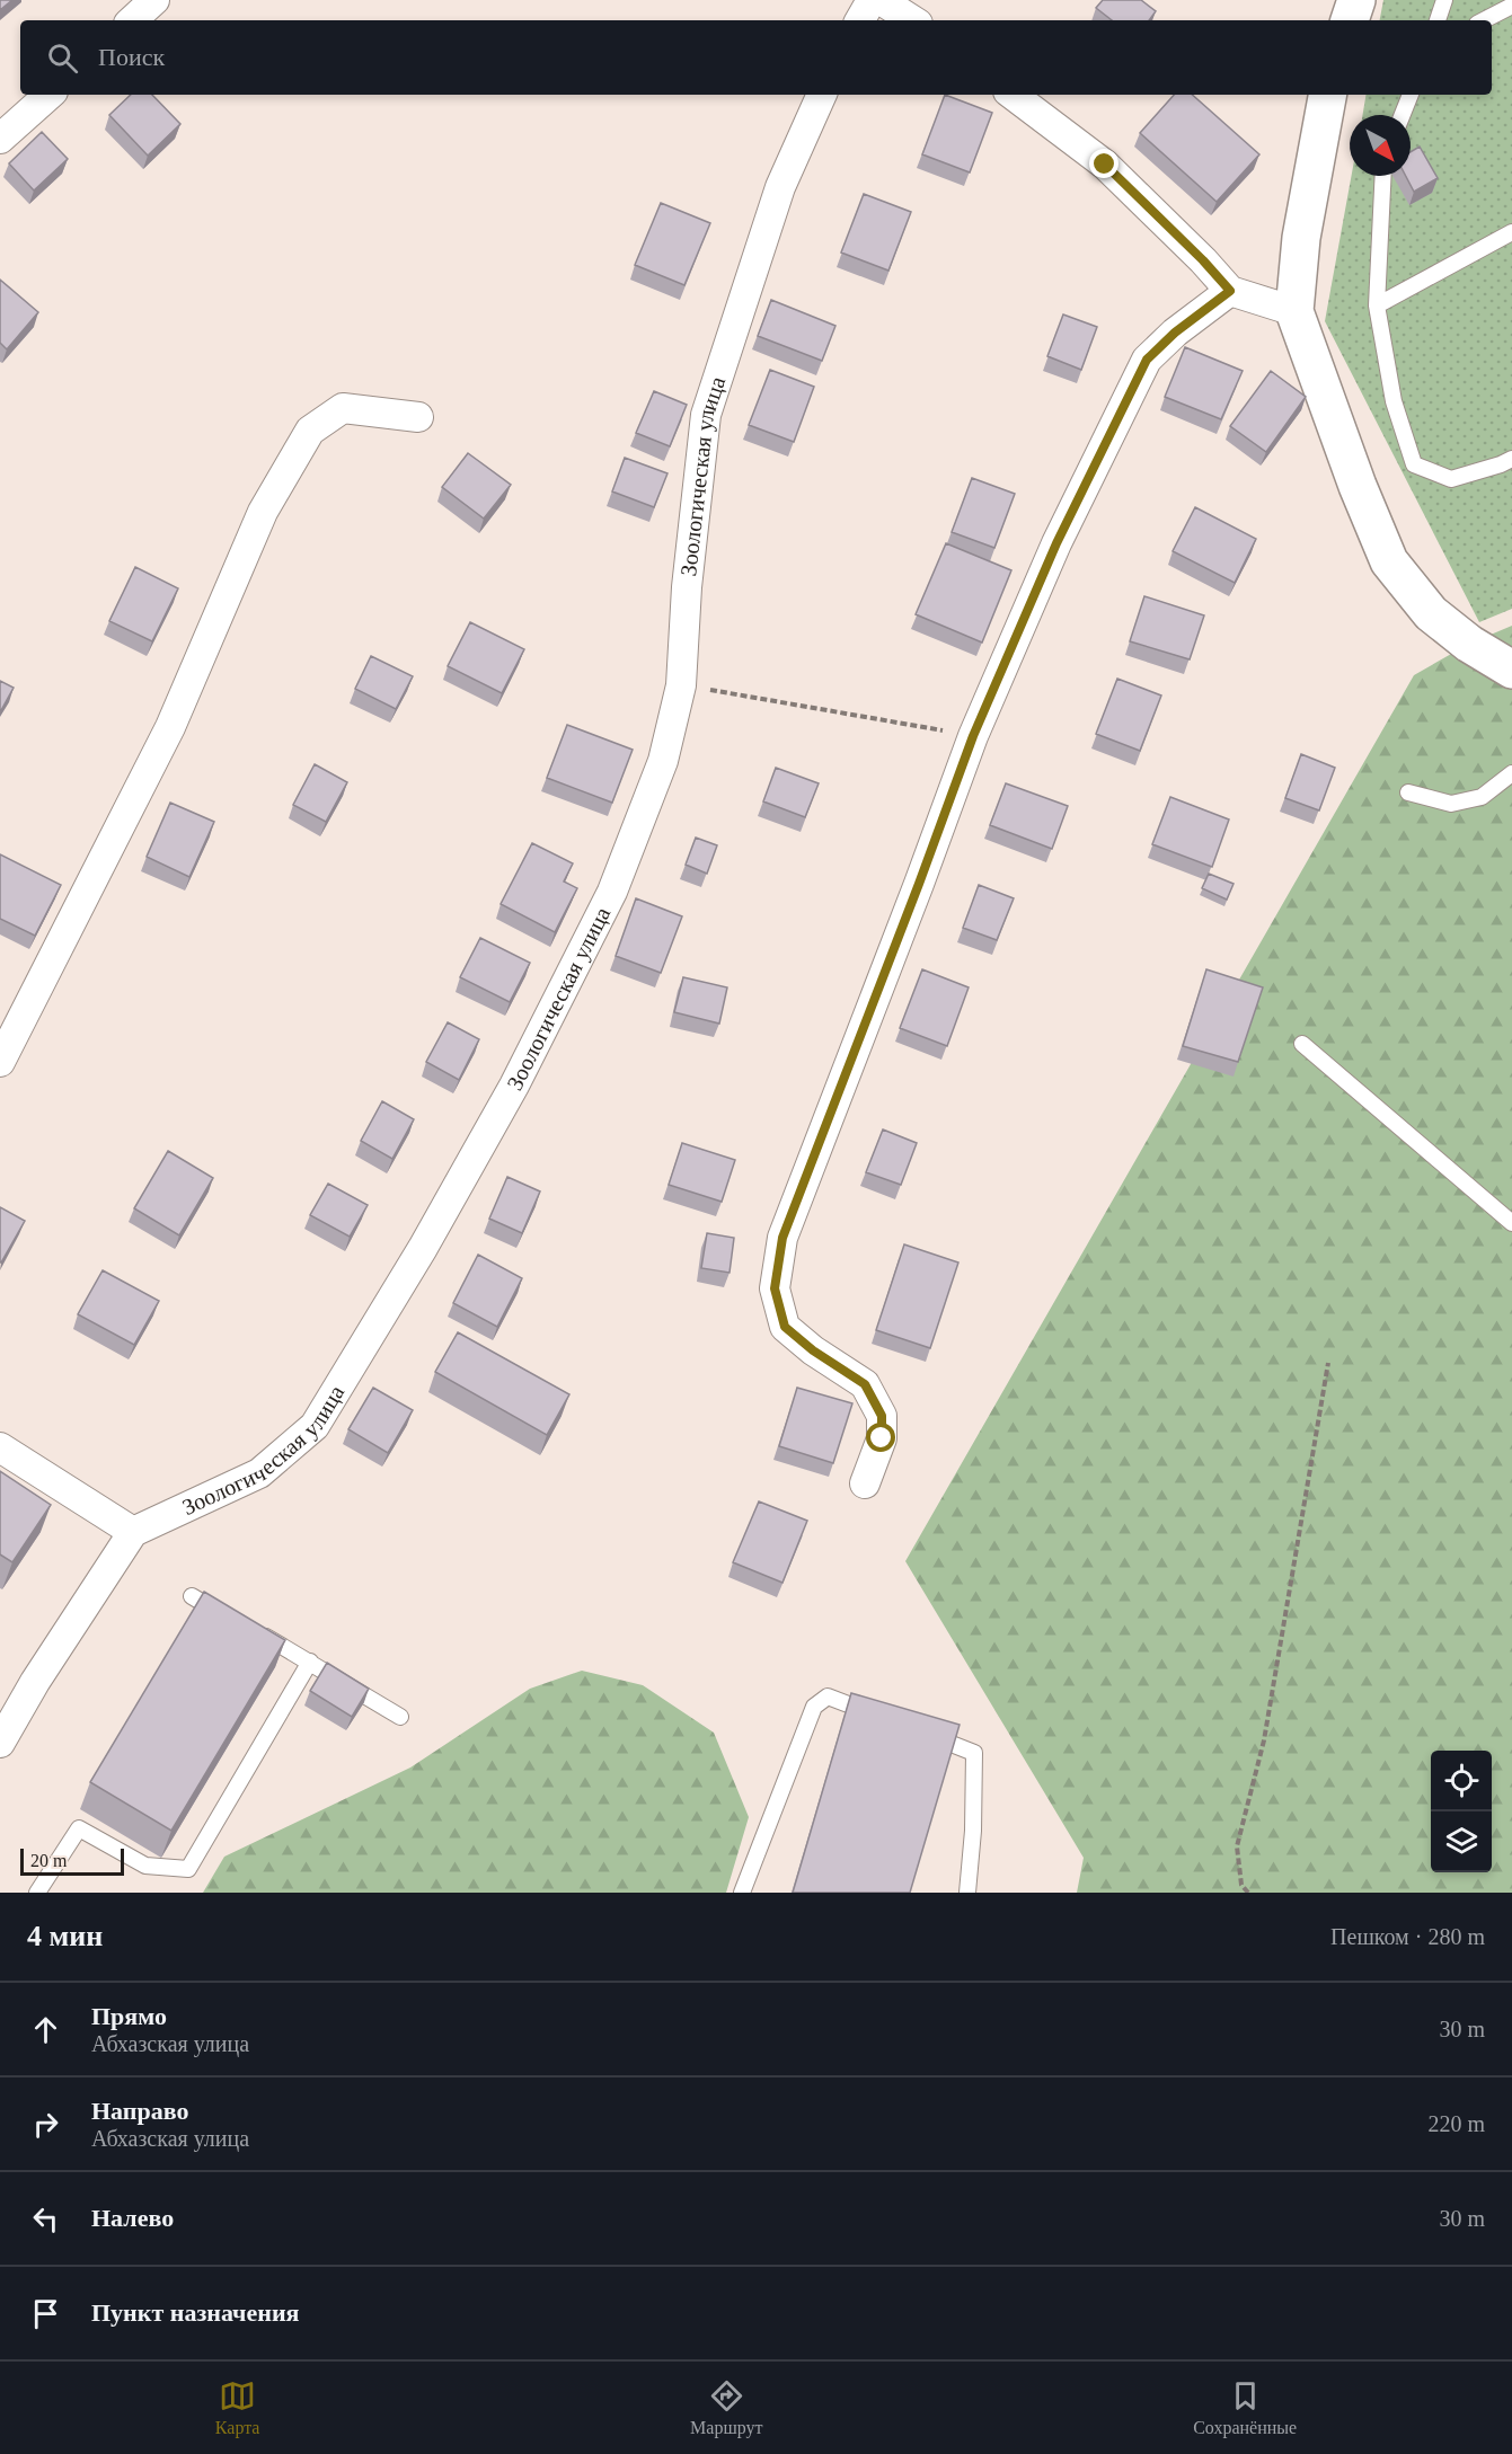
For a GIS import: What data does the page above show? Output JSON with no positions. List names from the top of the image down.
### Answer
{
  "streets": {
    "street": ["Зоологическая улица"]
  },
  "scale_bar": "20 m",
  "north": "bottom right",
  "page": {
    "search": "Поиск",
    "scale": "20 m",
    "heading": ["4 мин", "Пешком · 280 m"],
    "list": [
      ["Прямо", "Абхазская улица", "30 m"],
      ["Направо", "Абхазская улица", "220 m"],
      ["Налево", "30 m"],
      "Пункт назначения"
    ],
    "nav": ["Карта", "Маршрут", "Сохранённые"]
  }
}
